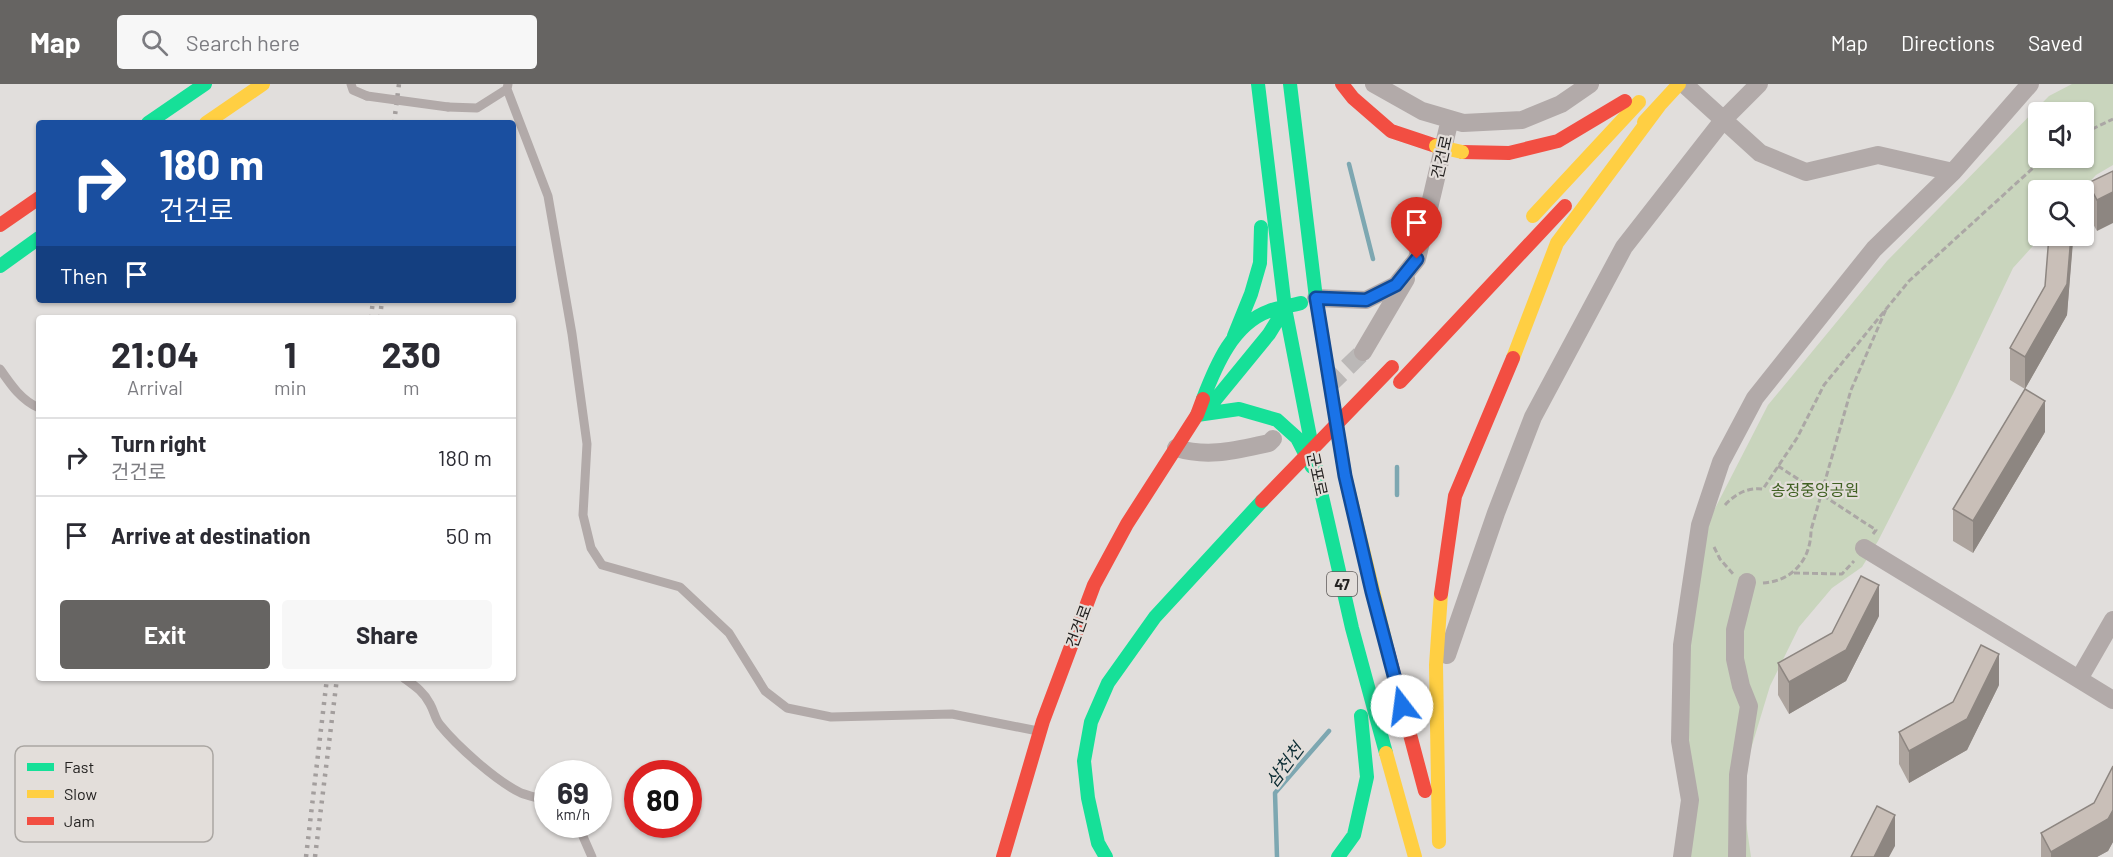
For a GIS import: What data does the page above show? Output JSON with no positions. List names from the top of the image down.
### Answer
{
  "streets": {
    "main road": ["건건로", "군포로", "47"]
  },
  "crossings": [
    ["건건로", "군포로"]
  ],
  "water": ["삼천천"],
  "parks": ["송정중앙공원"],
  "legend": ["Fast", "Slow", "Jam"],
  "page": {
    "header": "Map",
    "search": "Search here",
    "nav": ["Map", "Directions", "Saved"],
    "turn": ["180 m", "건건로"],
    "then": "Then",
    "eta": [
      "21:04",
      "Arrival",
      "1",
      "min",
      "230",
      "m"
    ],
    "list": [
      {
        "name": "Turn right",
        "note": "건건로",
        "value": "180 m"
      },
      {
        "name": "Arrive at destination",
        "value": "50 m"
      }
    ],
    "buttons": ["Exit", "Share"],
    "speed": "69 km/h",
    "limit": "80"
  }
}
